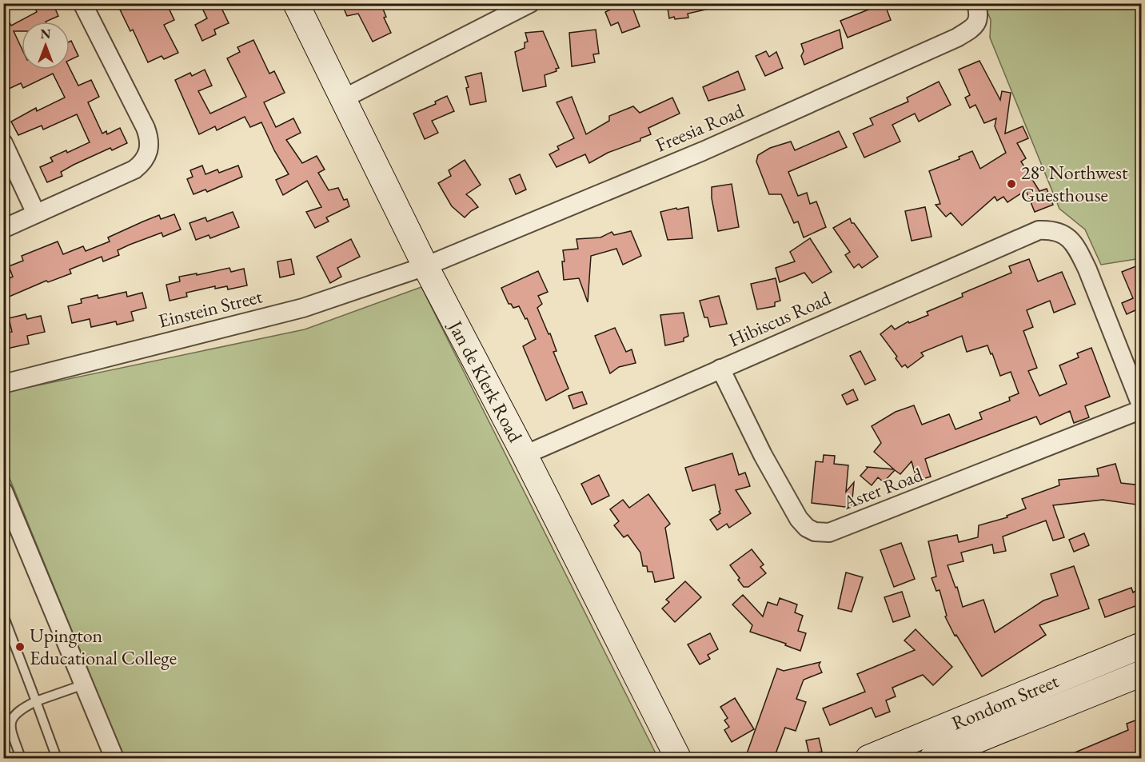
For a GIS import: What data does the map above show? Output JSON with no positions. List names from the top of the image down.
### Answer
{
  "streets": {
    "street": [
      "Freesia Road",
      "Einstein Street",
      "Hibiscus Road",
      "Jan de Klerk Road",
      "Aster Road",
      "Rondom Street"
    ]
  },
  "crossings": [
    ["Freesia Road", "Einstein Street"],
    ["Freesia Road", "Jan de Klerk Road"],
    ["Einstein Street", "Jan de Klerk Road"],
    ["Hibiscus Road", "Jan de Klerk Road"],
    ["Hibiscus Road", "Aster Road"]
  ],
  "places": ["28° Northwest Guesthouse", "Upington Educational College"],
  "north": "top"
}
